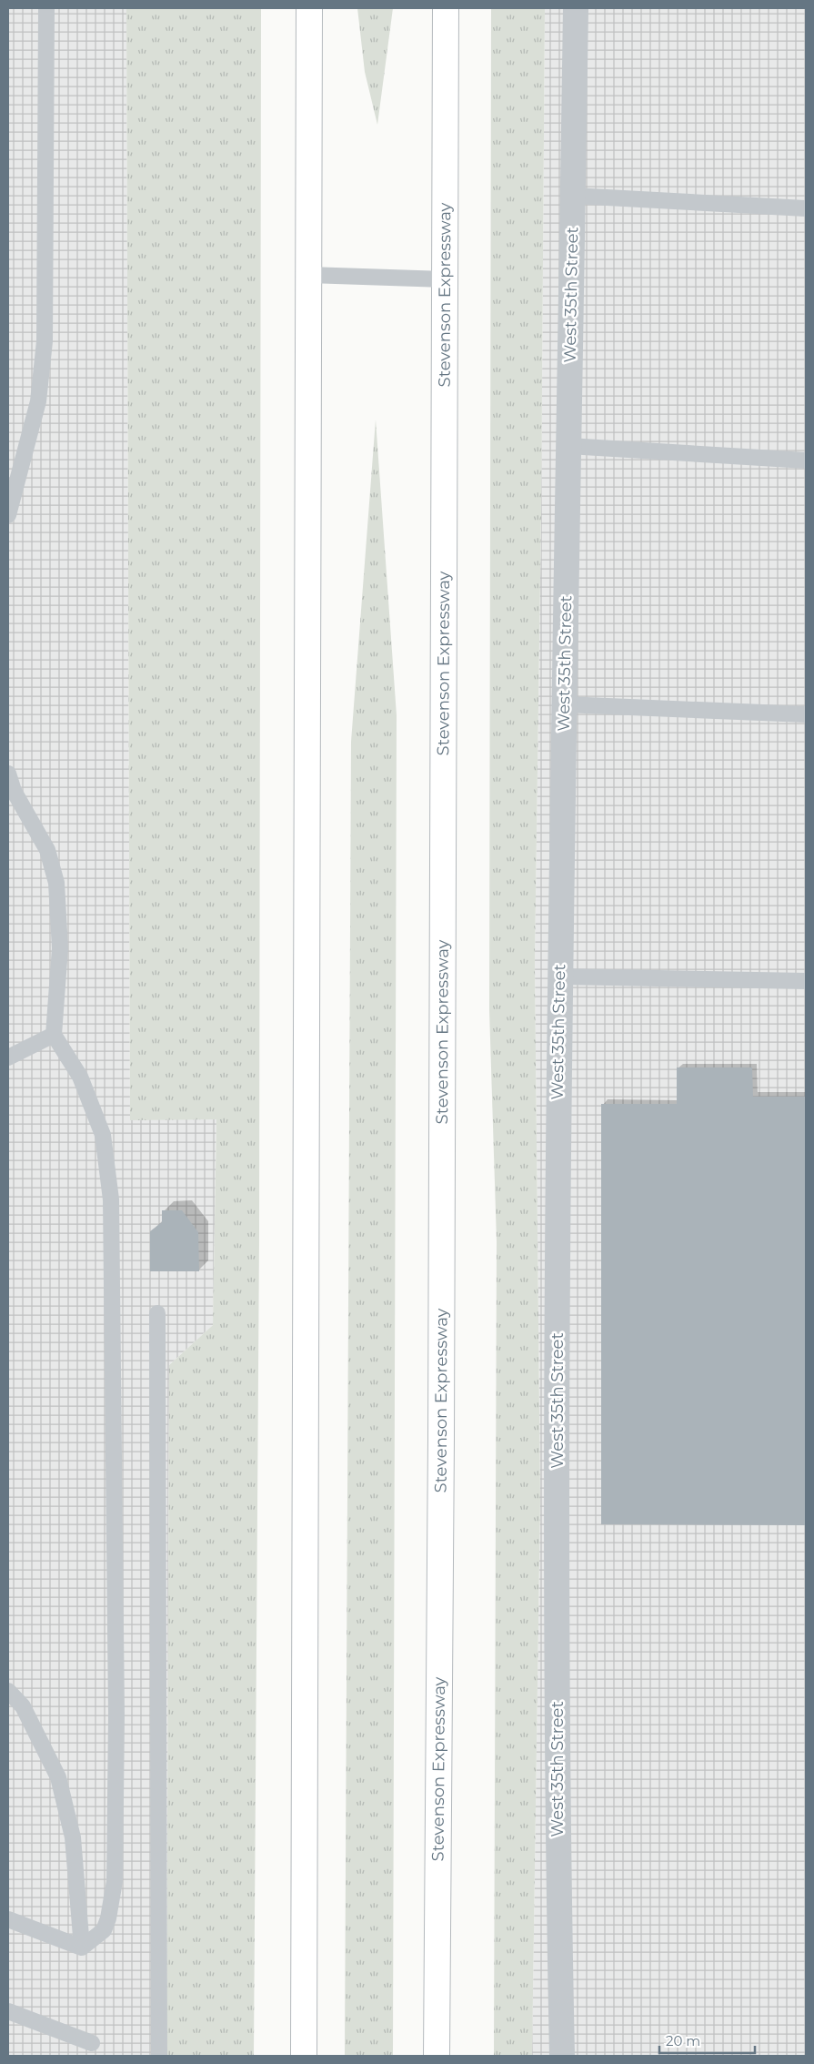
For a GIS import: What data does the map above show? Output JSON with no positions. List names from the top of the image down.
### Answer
{
  "streets": {
    "highway": ["Stevenson Expressway"],
    "street": ["West 35th Street"]
  },
  "scale_bar": "20 m"
}
